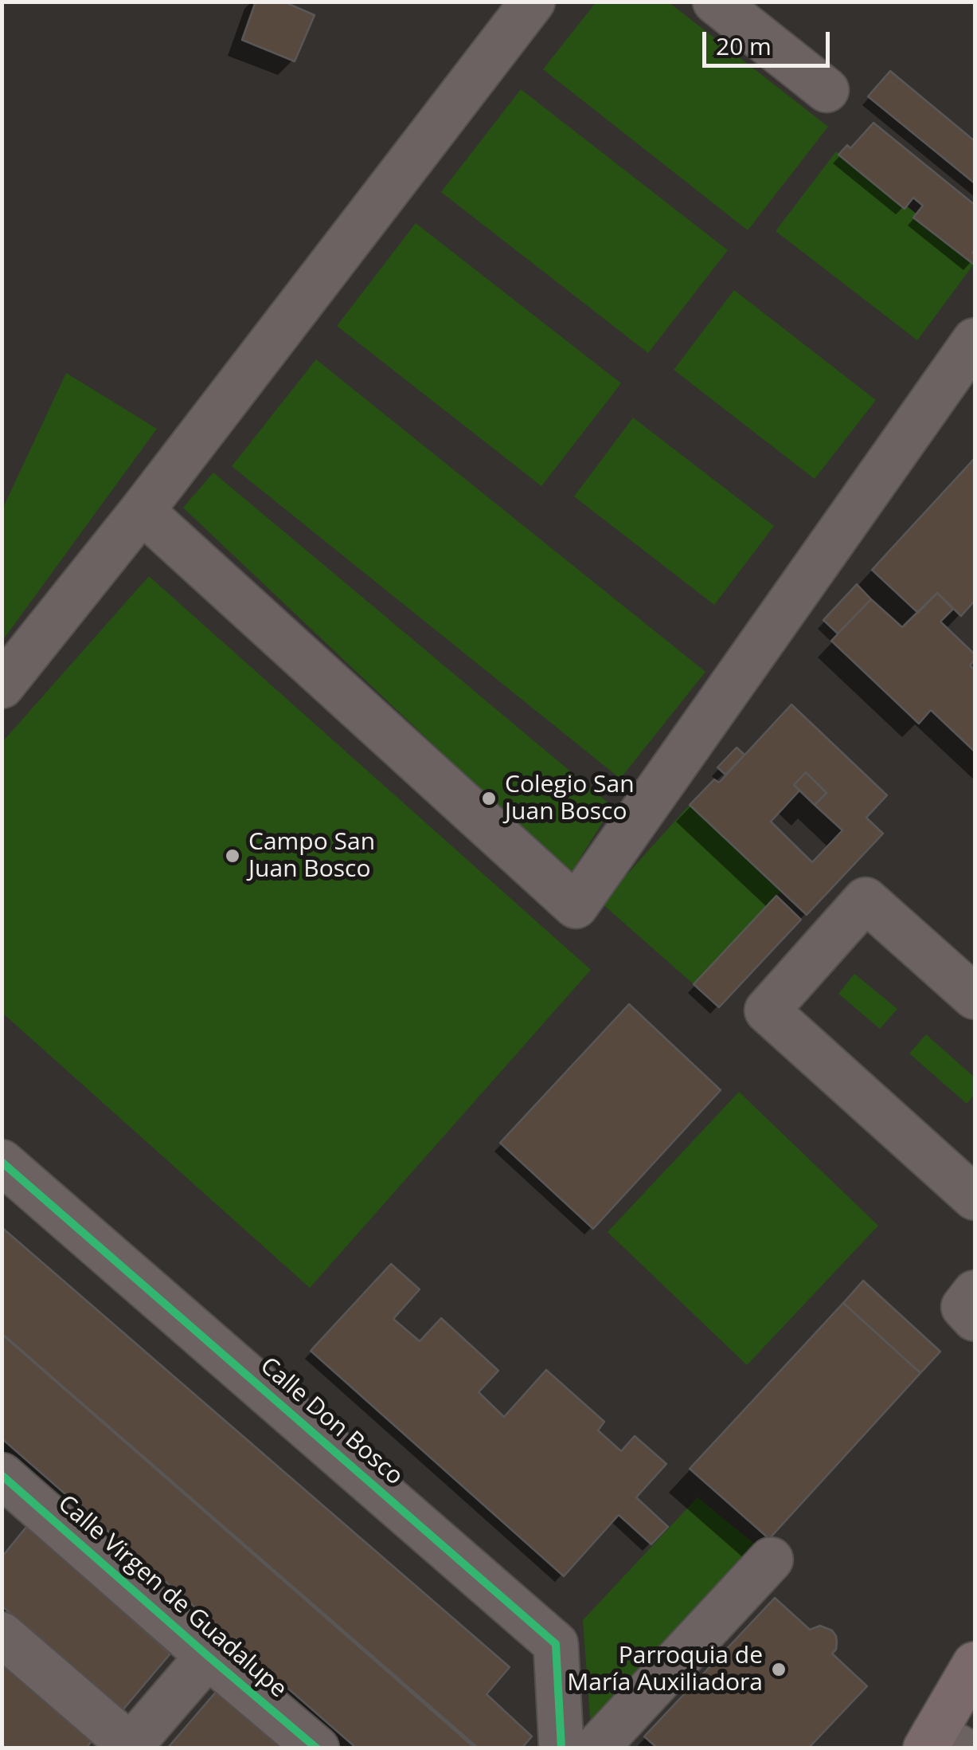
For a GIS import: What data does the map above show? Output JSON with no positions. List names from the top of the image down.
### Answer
{
  "streets": {
    "street": ["Calle Don Bosco", "Calle Virgen de Guadalupe"]
  },
  "places": ["Colegio San Juan Bosco", "Campo San Juan Bosco", "Parroquia de María Auxiliadora"],
  "scale_bar": "20 m"
}
